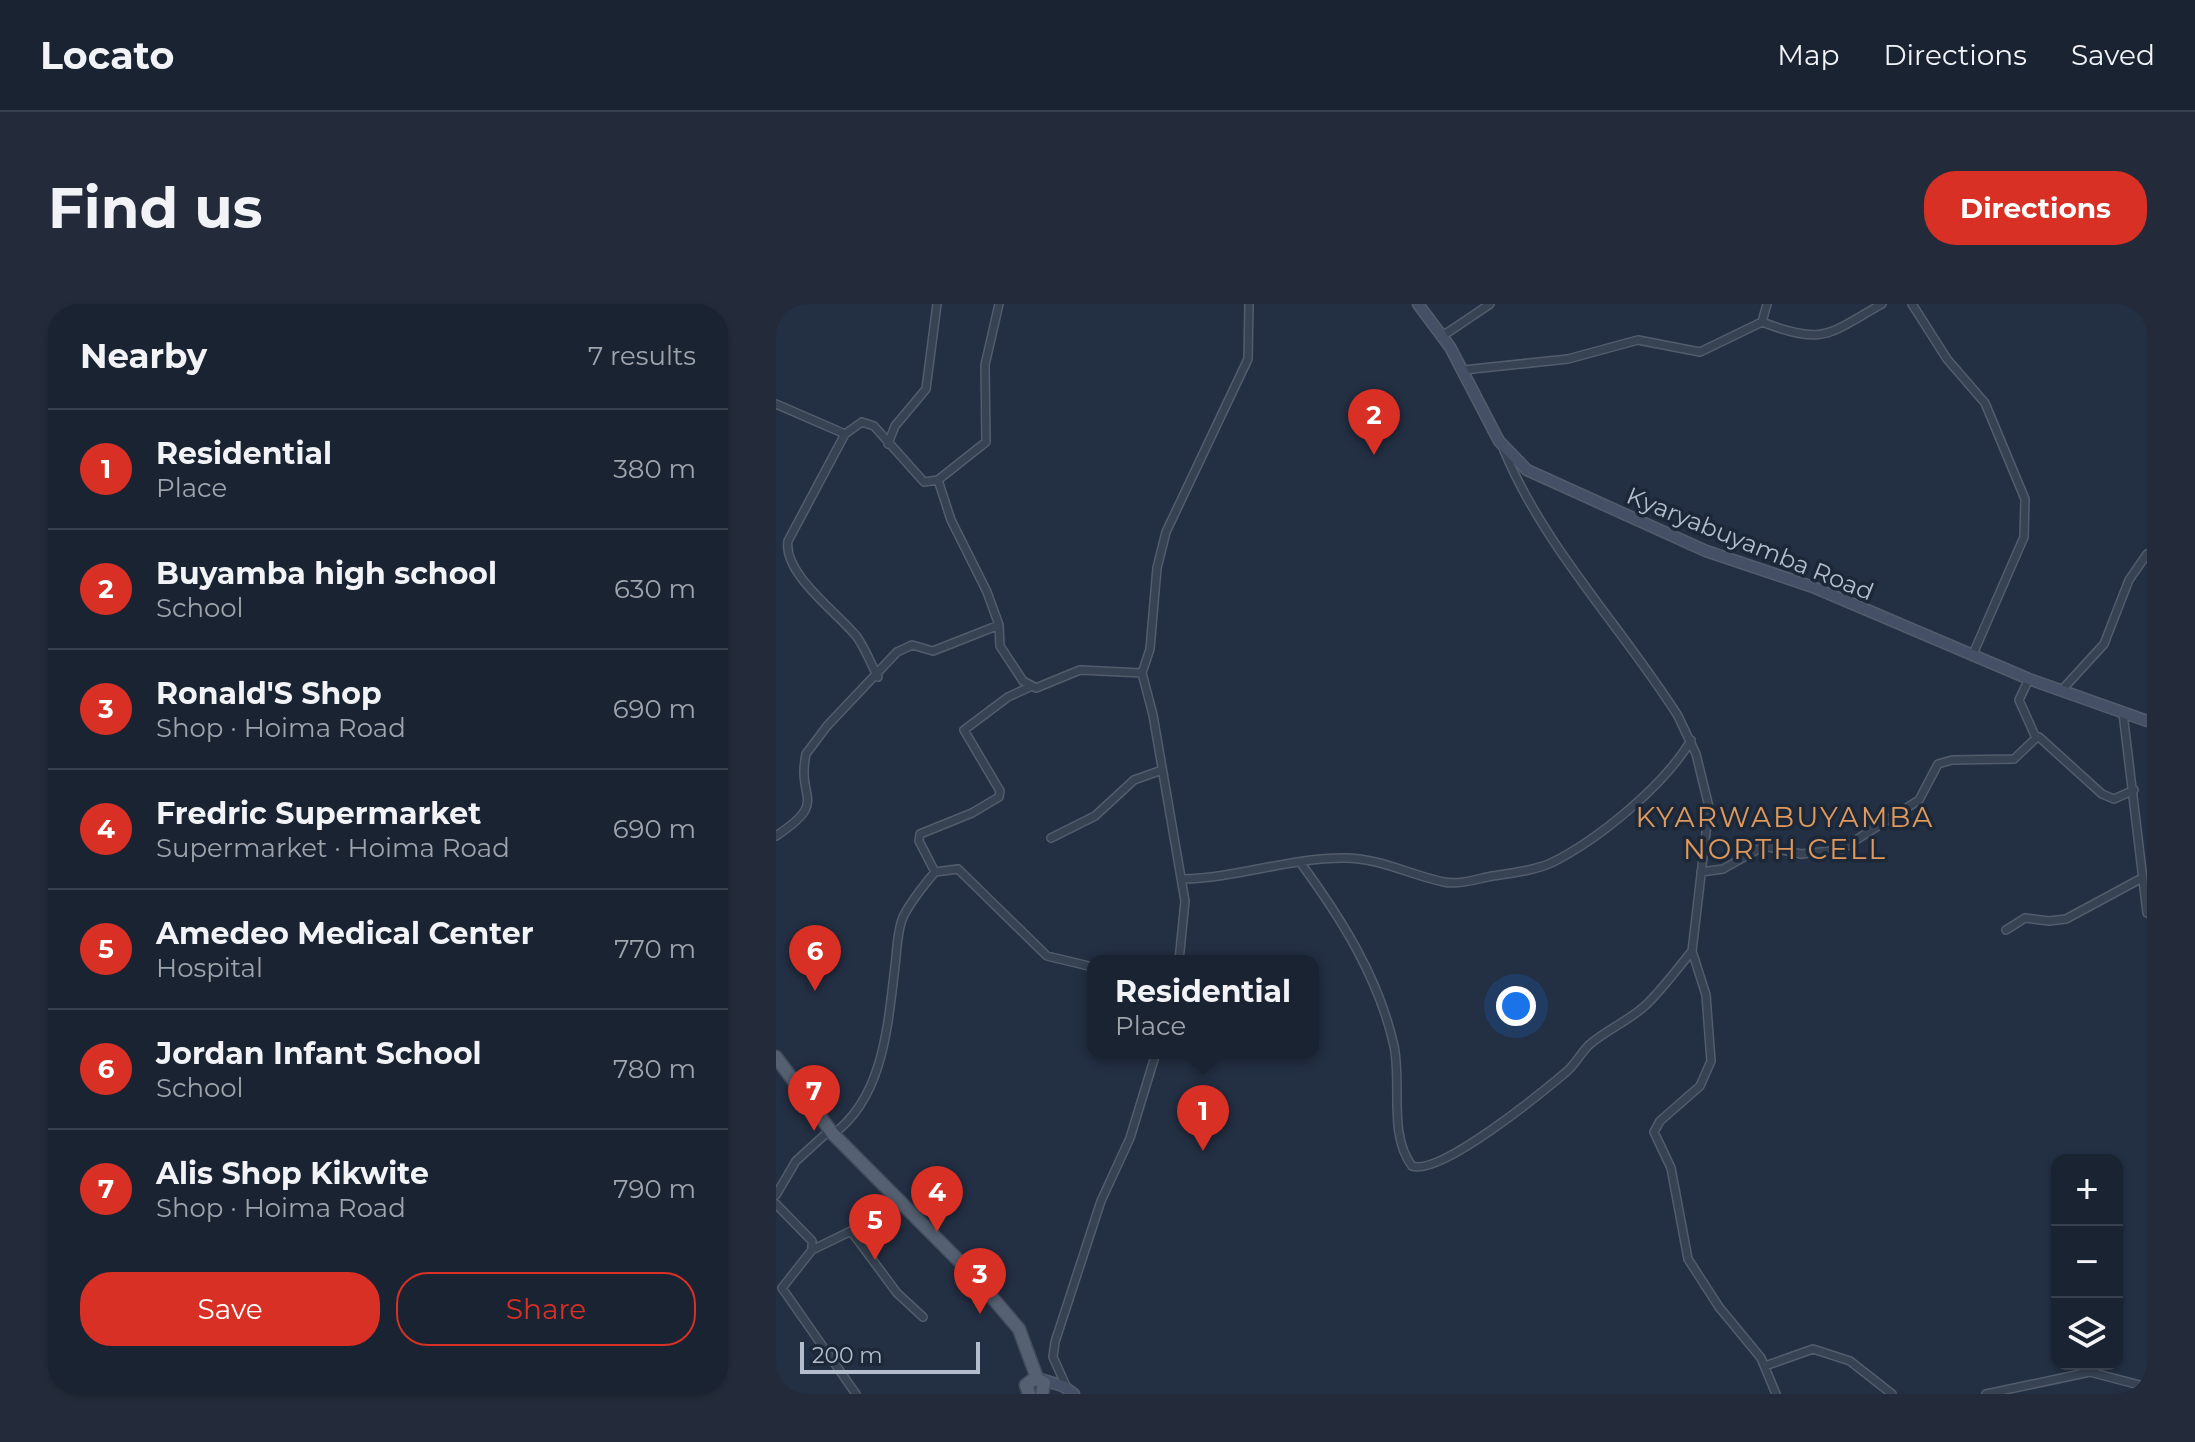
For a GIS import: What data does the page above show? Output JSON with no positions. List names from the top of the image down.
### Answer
{
  "streets": {
    "street": ["Kyaryabuyamba Road"]
  },
  "districts": ["KYARWABUYAMBA NORTH CELL"],
  "scale_bar": "200 m",
  "page": {
    "header": "Locato",
    "nav": ["Map", "Directions", "Saved"],
    "buttons": [
      "Directions",
      ["Save", "Share"]
    ],
    "title": "Find us",
    "heading": ["Nearby", "7 results"],
    "pins": [
      "2",
      "6",
      "7",
      "1",
      "4",
      "5",
      "3"
    ],
    "list": [
      {
        "mark": "1",
        "name": "Residential",
        "note": "Place",
        "value": "380 m"
      },
      {
        "mark": "2",
        "name": "Buyamba high school",
        "note": "School",
        "value": "630 m"
      },
      {
        "mark": "3",
        "name": "Ronald'S Shop",
        "note": "Shop · Hoima Road",
        "value": "690 m"
      },
      {
        "mark": "4",
        "name": "Fredric Supermarket",
        "note": "Supermarket · Hoima Road",
        "value": "690 m"
      },
      {
        "mark": "5",
        "name": "Amedeo Medical Center",
        "note": "Hospital",
        "value": "770 m"
      },
      {
        "mark": "6",
        "name": "Jordan Infant School",
        "note": "School",
        "value": "780 m"
      },
      {
        "mark": "7",
        "name": "Alis Shop Kikwite",
        "note": "Shop · Hoima Road",
        "value": "790 m"
      }
    ],
    "popup": ["Residential", "Place"],
    "map_buttons": ["+", "−"],
    "scale": "200 m"
  }
}
